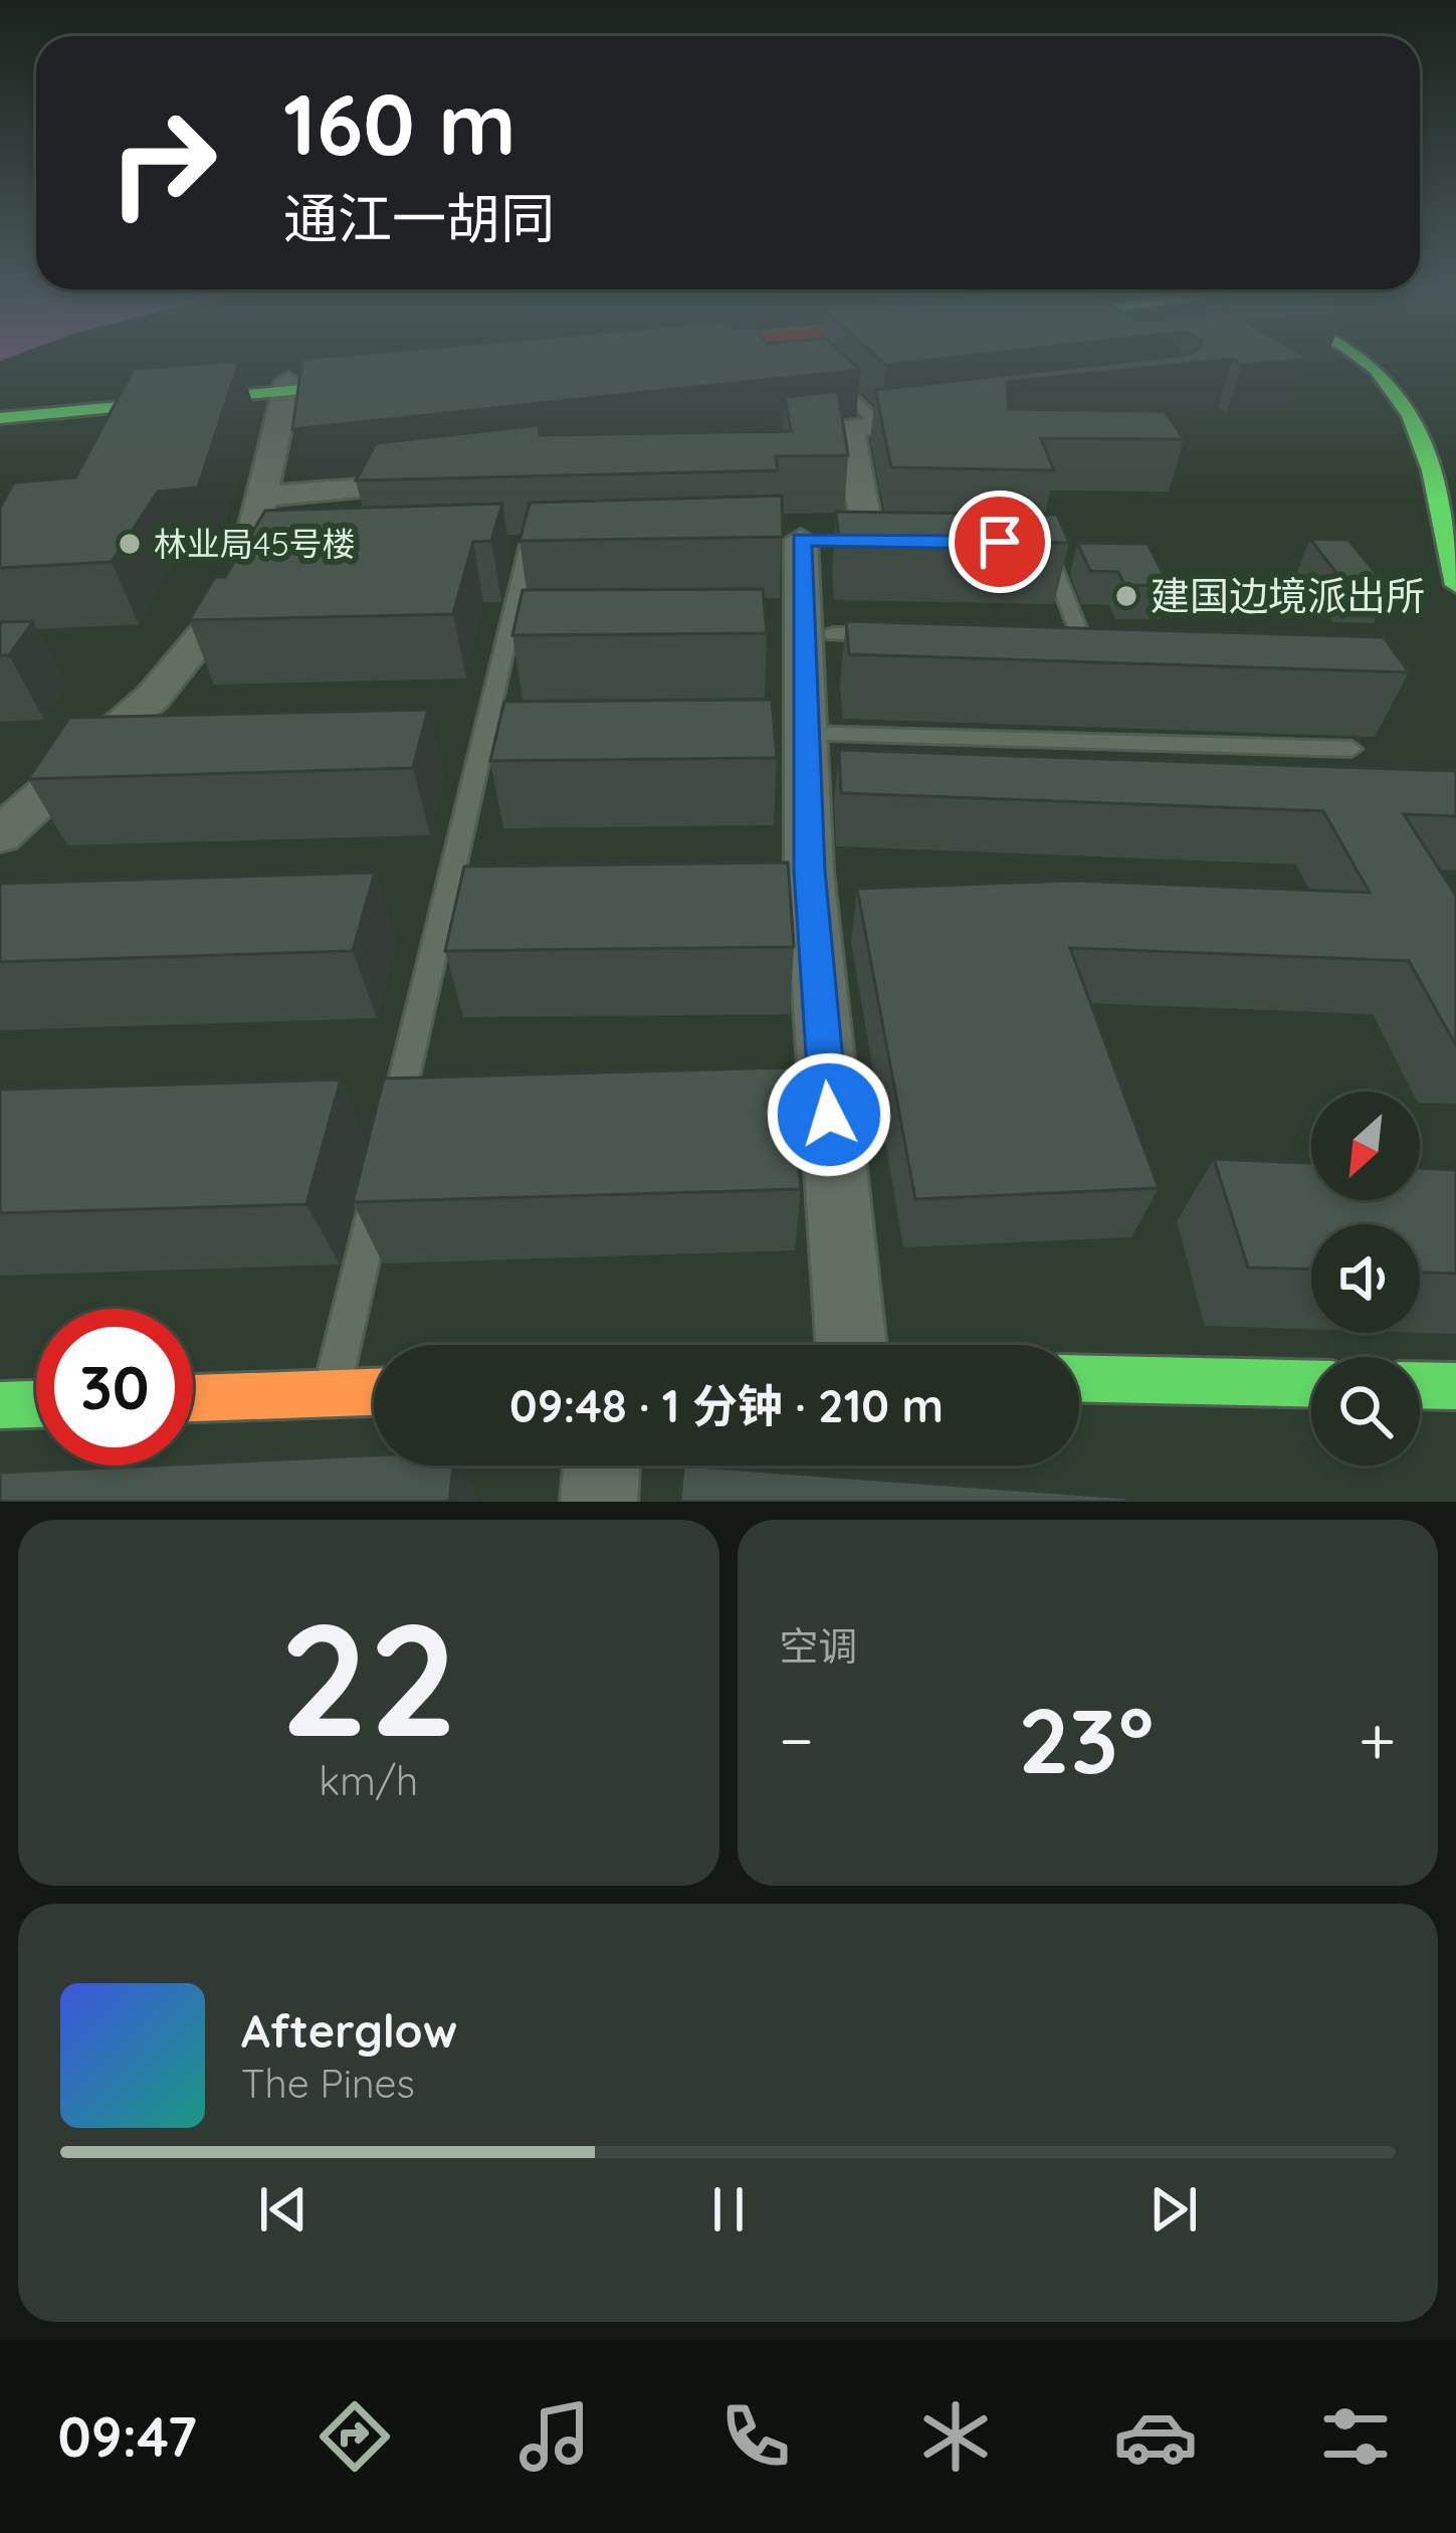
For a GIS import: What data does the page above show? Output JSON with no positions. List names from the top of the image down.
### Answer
{
  "places": ["林业局45号楼", "建国边境派出所"],
  "north": "bottom left",
  "page": {
    "turn": ["160 m", "通江一胡同"],
    "limit": "30",
    "trip": "09:48 · 1 分钟 · 210 m",
    "tile": [
      ["22", "km/h"],
      "空调"
    ],
    "heat": ["−", "23°", "+"],
    "song": ["Afterglow", "The Pines"],
    "tabs": "09:47"
  }
}
